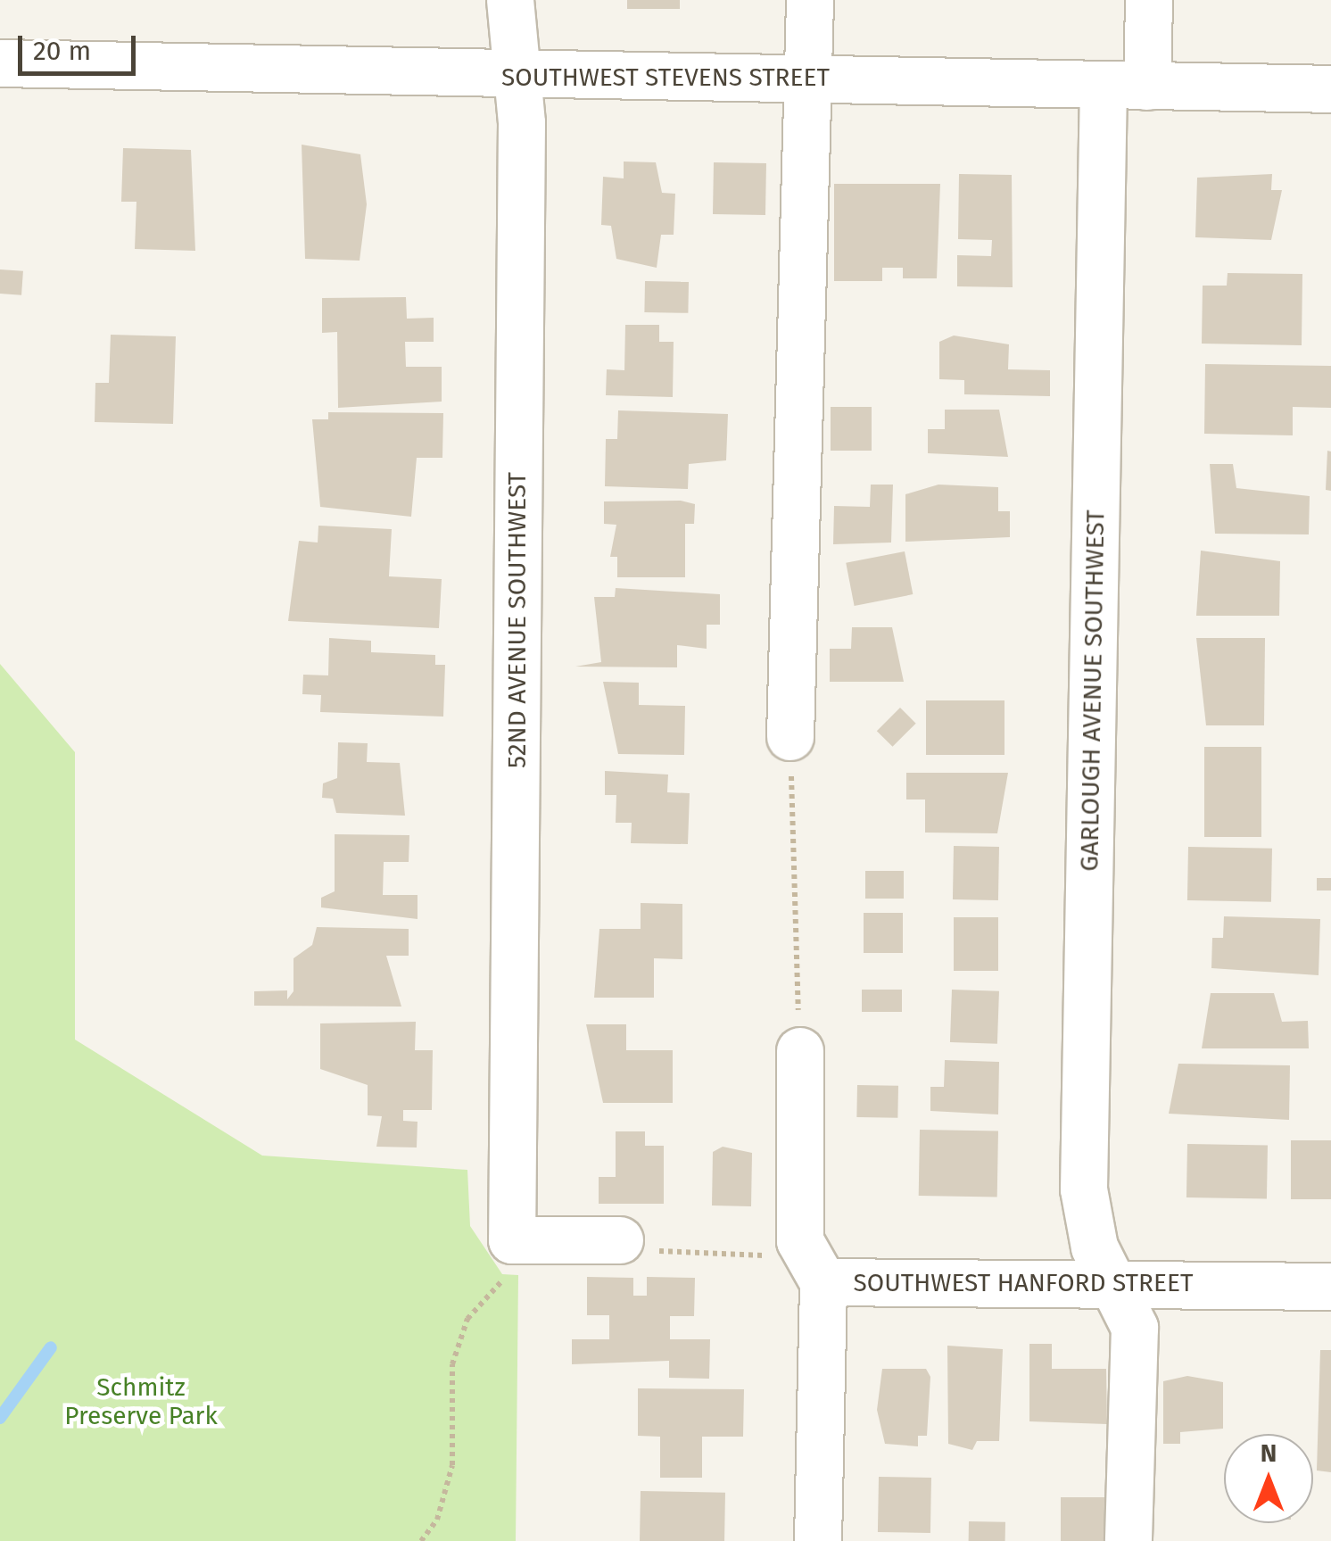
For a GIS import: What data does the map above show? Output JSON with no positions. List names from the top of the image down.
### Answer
{
  "streets": {
    "street": [
      "SOUTHWEST STEVENS STREET",
      "52ND AVENUE SOUTHWEST",
      "GARLOUGH AVENUE SOUTHWEST",
      "SOUTHWEST HANFORD STREET"
    ]
  },
  "crossings": [
    ["SOUTHWEST STEVENS STREET", "52ND AVENUE SOUTHWEST"],
    ["SOUTHWEST STEVENS STREET", "GARLOUGH AVENUE SOUTHWEST"],
    ["GARLOUGH AVENUE SOUTHWEST", "SOUTHWEST HANFORD STREET"]
  ],
  "parks": ["Schmitz Preserve Park"],
  "scale_bar": "20 m",
  "north": "top"
}
